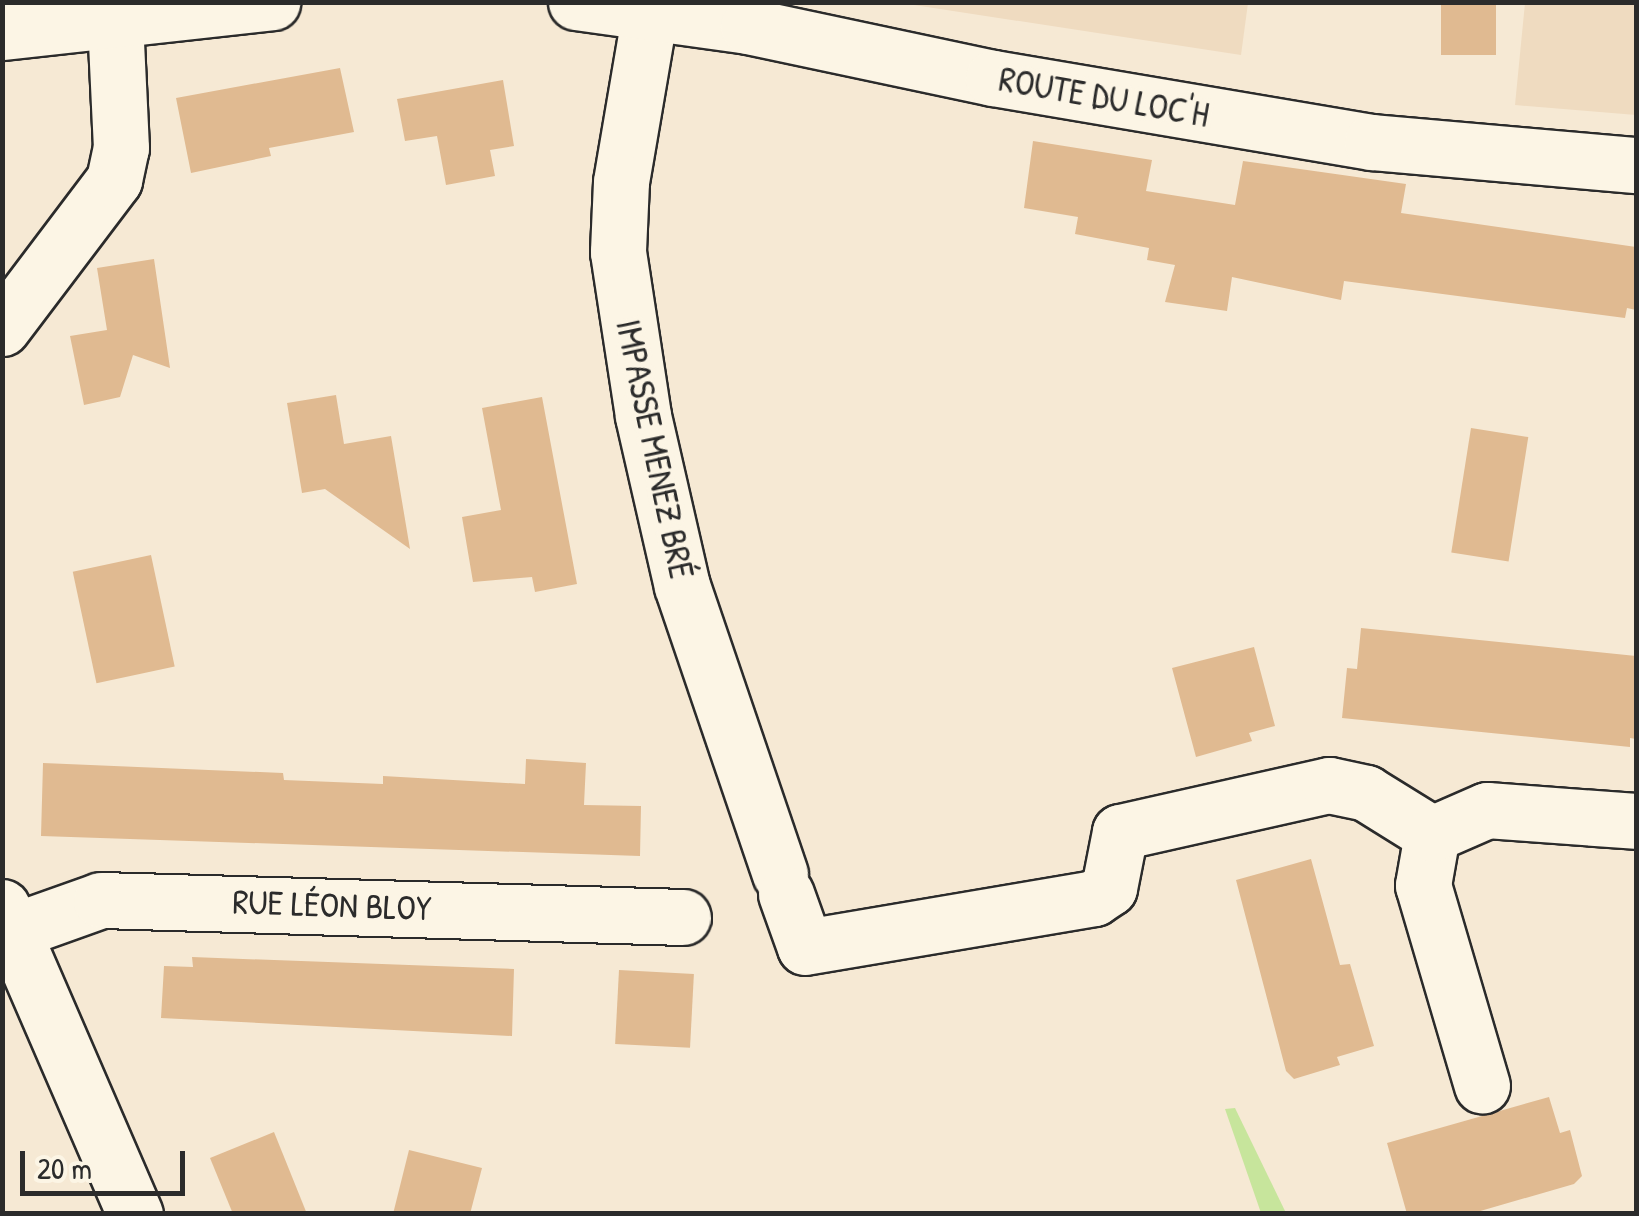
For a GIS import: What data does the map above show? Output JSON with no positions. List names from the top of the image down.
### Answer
{
  "streets": {
    "street": ["ROUTE DU LOC'H", "IMPASSE MENEZ BRÉ", "RUE LÉON BLOY"]
  },
  "crossings": [
    ["ROUTE DU LOC'H", "IMPASSE MENEZ BRÉ"]
  ],
  "scale_bar": "20 m"
}
